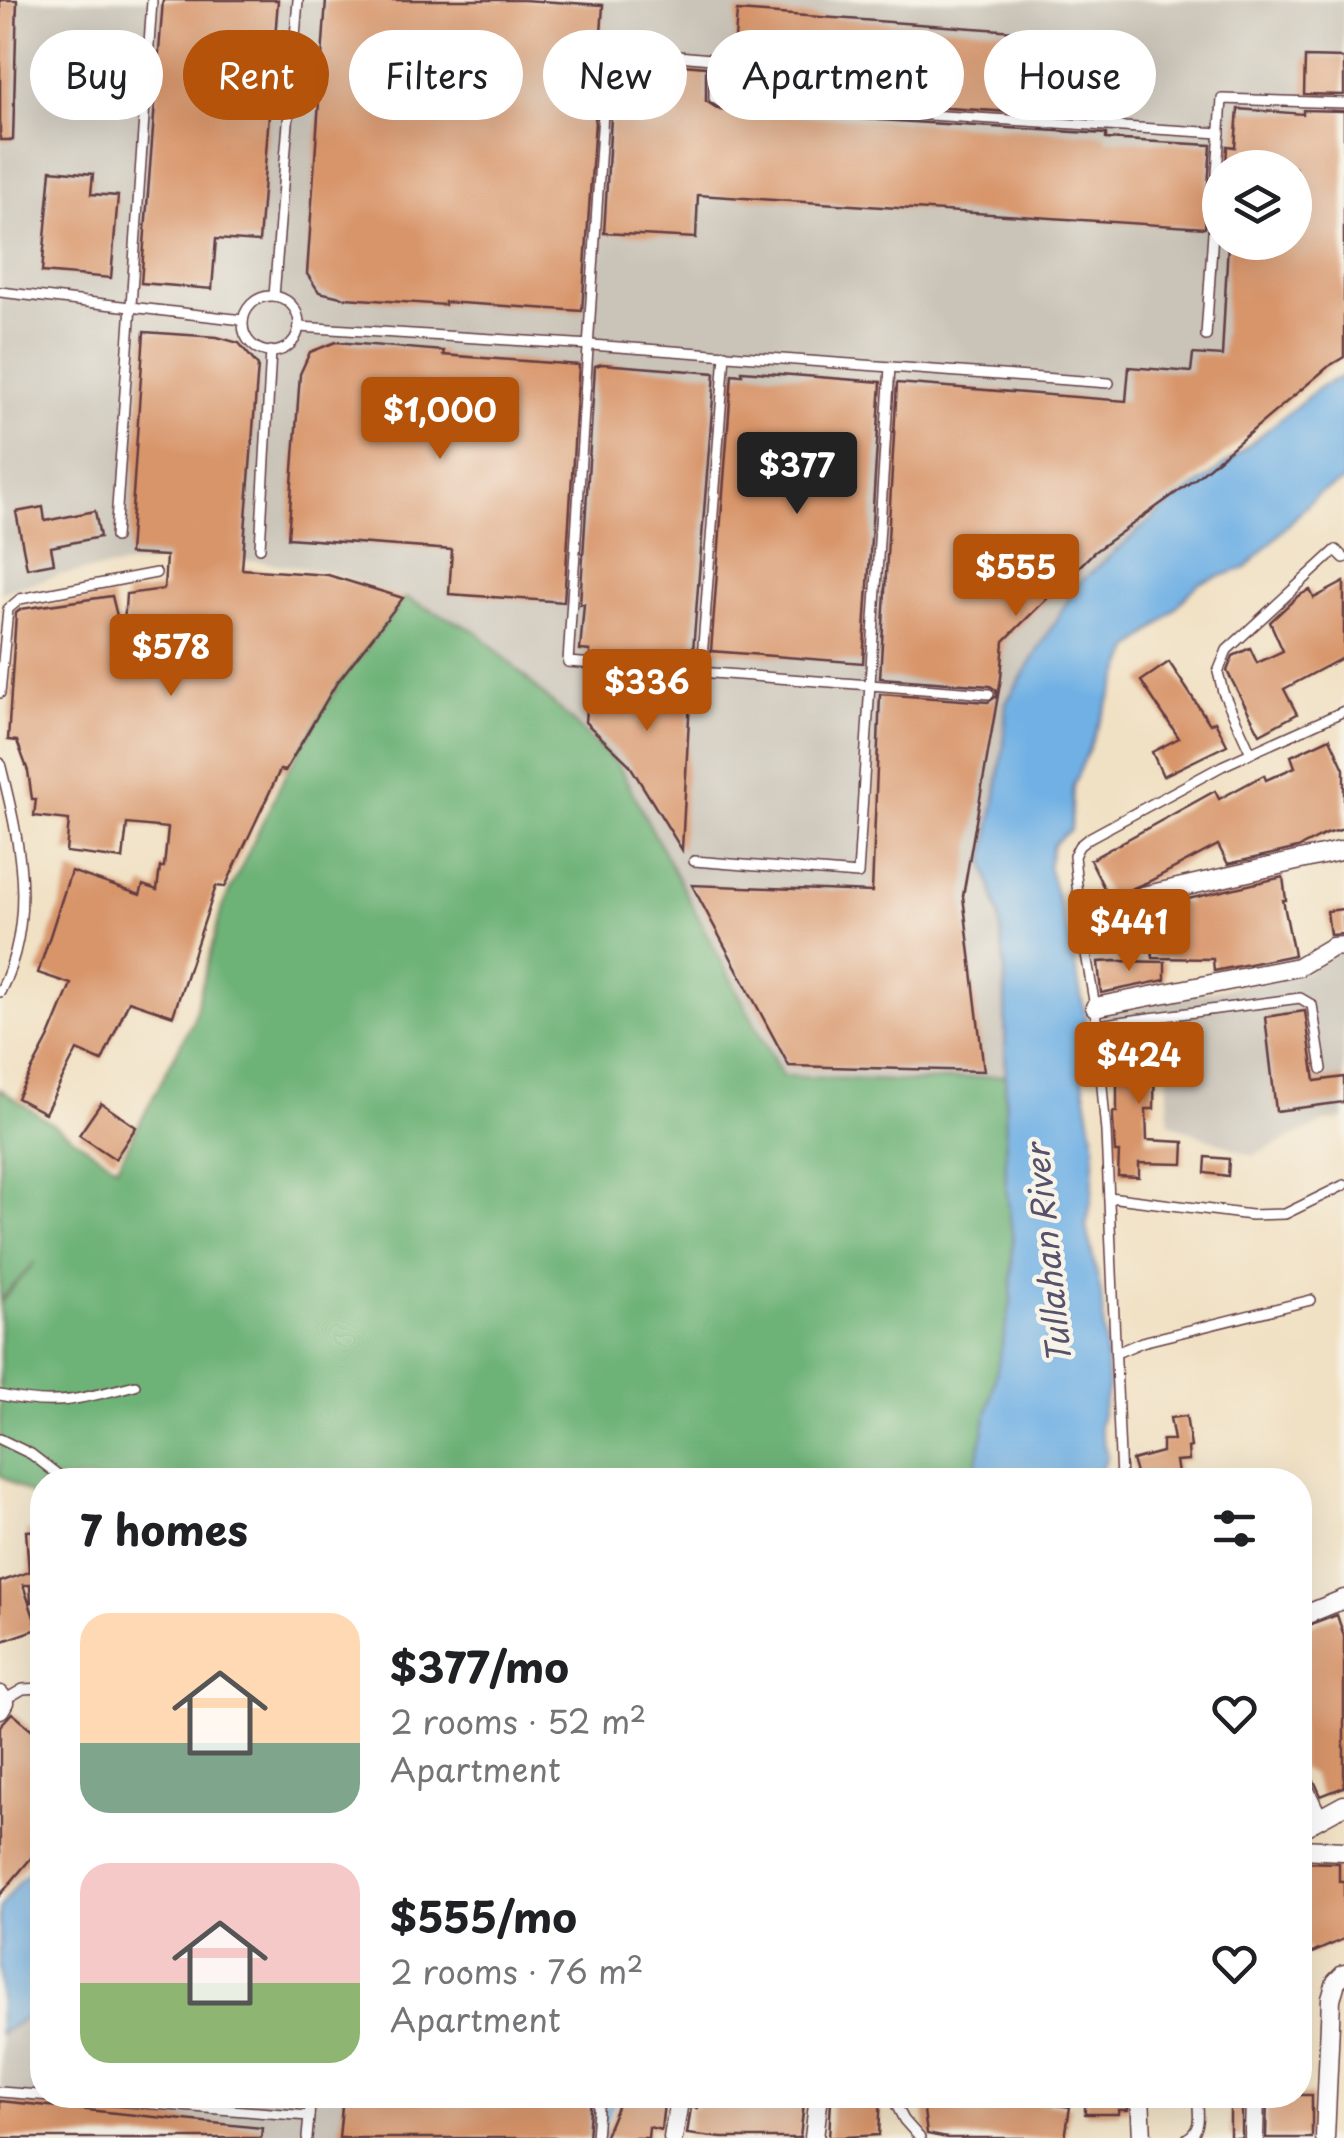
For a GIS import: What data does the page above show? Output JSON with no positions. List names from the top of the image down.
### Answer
{
  "water": ["Tullahan River"],
  "page": {
    "chip": [
      "Buy",
      "Rent",
      "Filters",
      "New",
      "Apartment",
      "House"
    ],
    "price": [
      "$1,000",
      "$377",
      "$555",
      "$578",
      "$336",
      "$441",
      "$424"
    ],
    "heading": "7 homes",
    "list": [
      {
        "name": "$377/mo",
        "note": "2 rooms · 52 m² · Apartment"
      },
      {
        "name": "$555/mo",
        "note": "2 rooms · 76 m² · Apartment"
      }
    ]
  }
}
